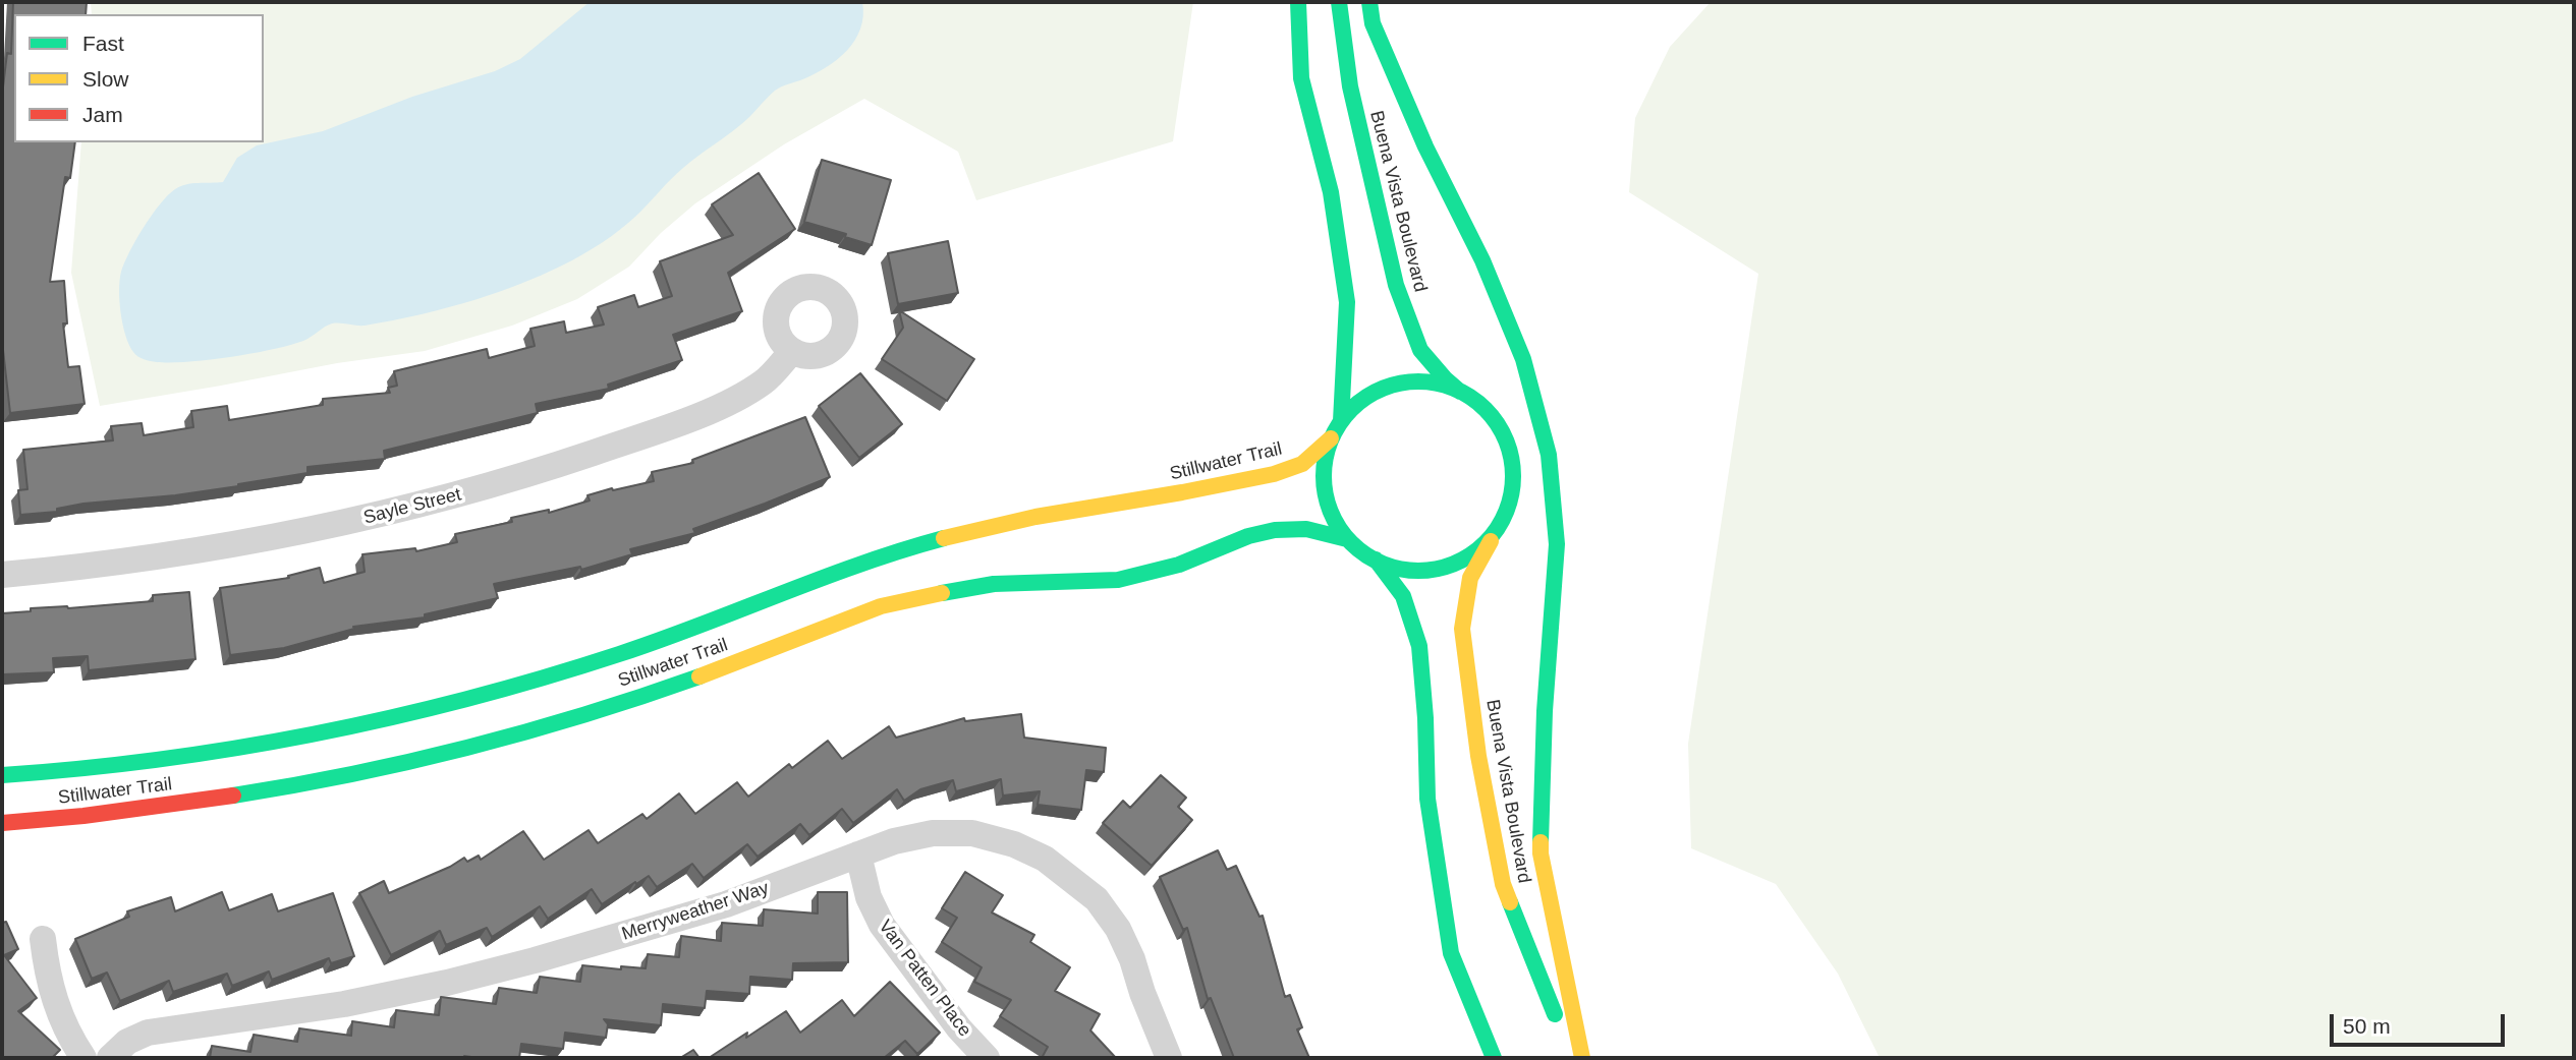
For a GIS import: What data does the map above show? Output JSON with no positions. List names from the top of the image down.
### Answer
{
  "streets": {
    "main road": ["Buena Vista Boulevard", "Stillwater Trail"],
    "street": ["Sayle Street", "Merryweather Way", "Van Patten Place"]
  },
  "crossings": [
    ["Buena Vista Boulevard", "Stillwater Trail"],
    ["Merryweather Way", "Van Patten Place"]
  ],
  "legend": ["Fast", "Slow", "Jam"],
  "scale_bar": "50 m"
}
